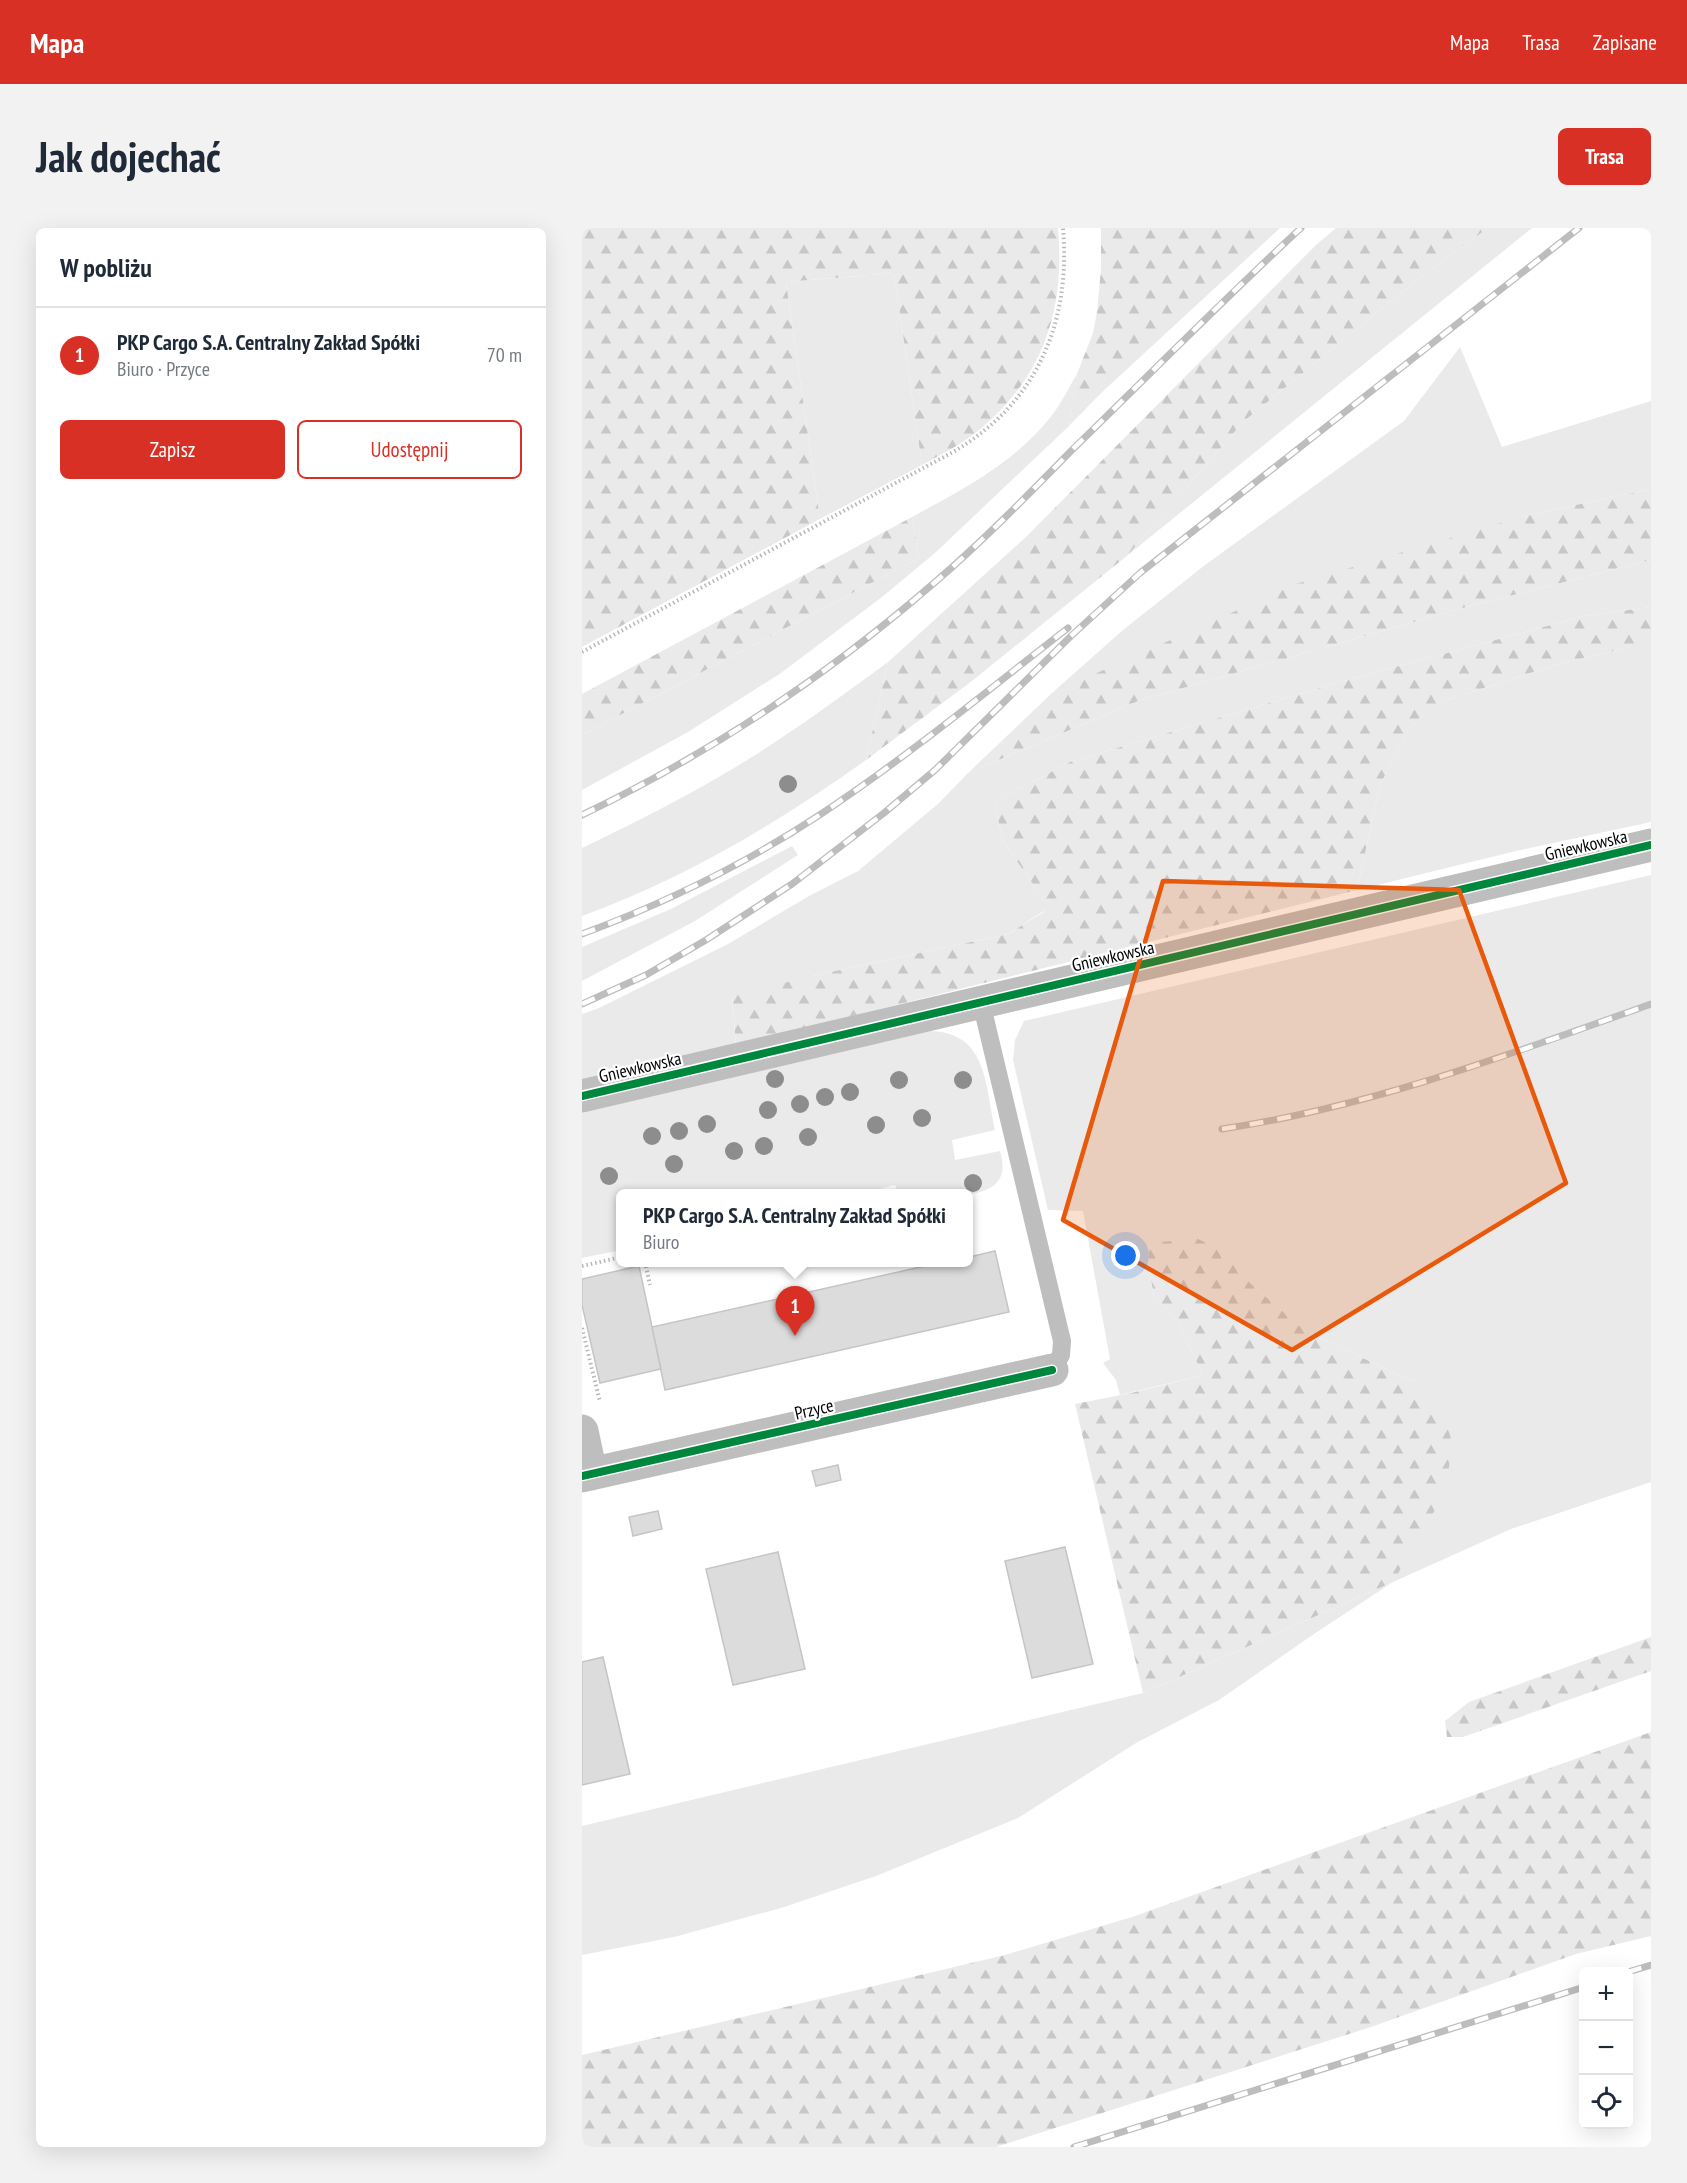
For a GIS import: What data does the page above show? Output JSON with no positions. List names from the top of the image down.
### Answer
{
  "streets": {
    "street": ["Gniewkowska", "Przyce"]
  },
  "page": {
    "header": "Mapa",
    "nav": ["Mapa", "Trasa", "Zapisane"],
    "buttons": [
      "Trasa",
      ["Zapisz", "Udostępnij"]
    ],
    "title": "Jak dojechać",
    "heading": "W pobliżu",
    "list": [
      {
        "mark": "1",
        "name": "PKP Cargo S.A. Centralny Zakład Spółki",
        "note": "Biuro · Przyce",
        "value": "70 m"
      }
    ],
    "popup": ["PKP Cargo S.A. Centralny Zakład Spółki", "Biuro"],
    "pins": "1",
    "map_buttons": ["+", "−"]
  }
}
